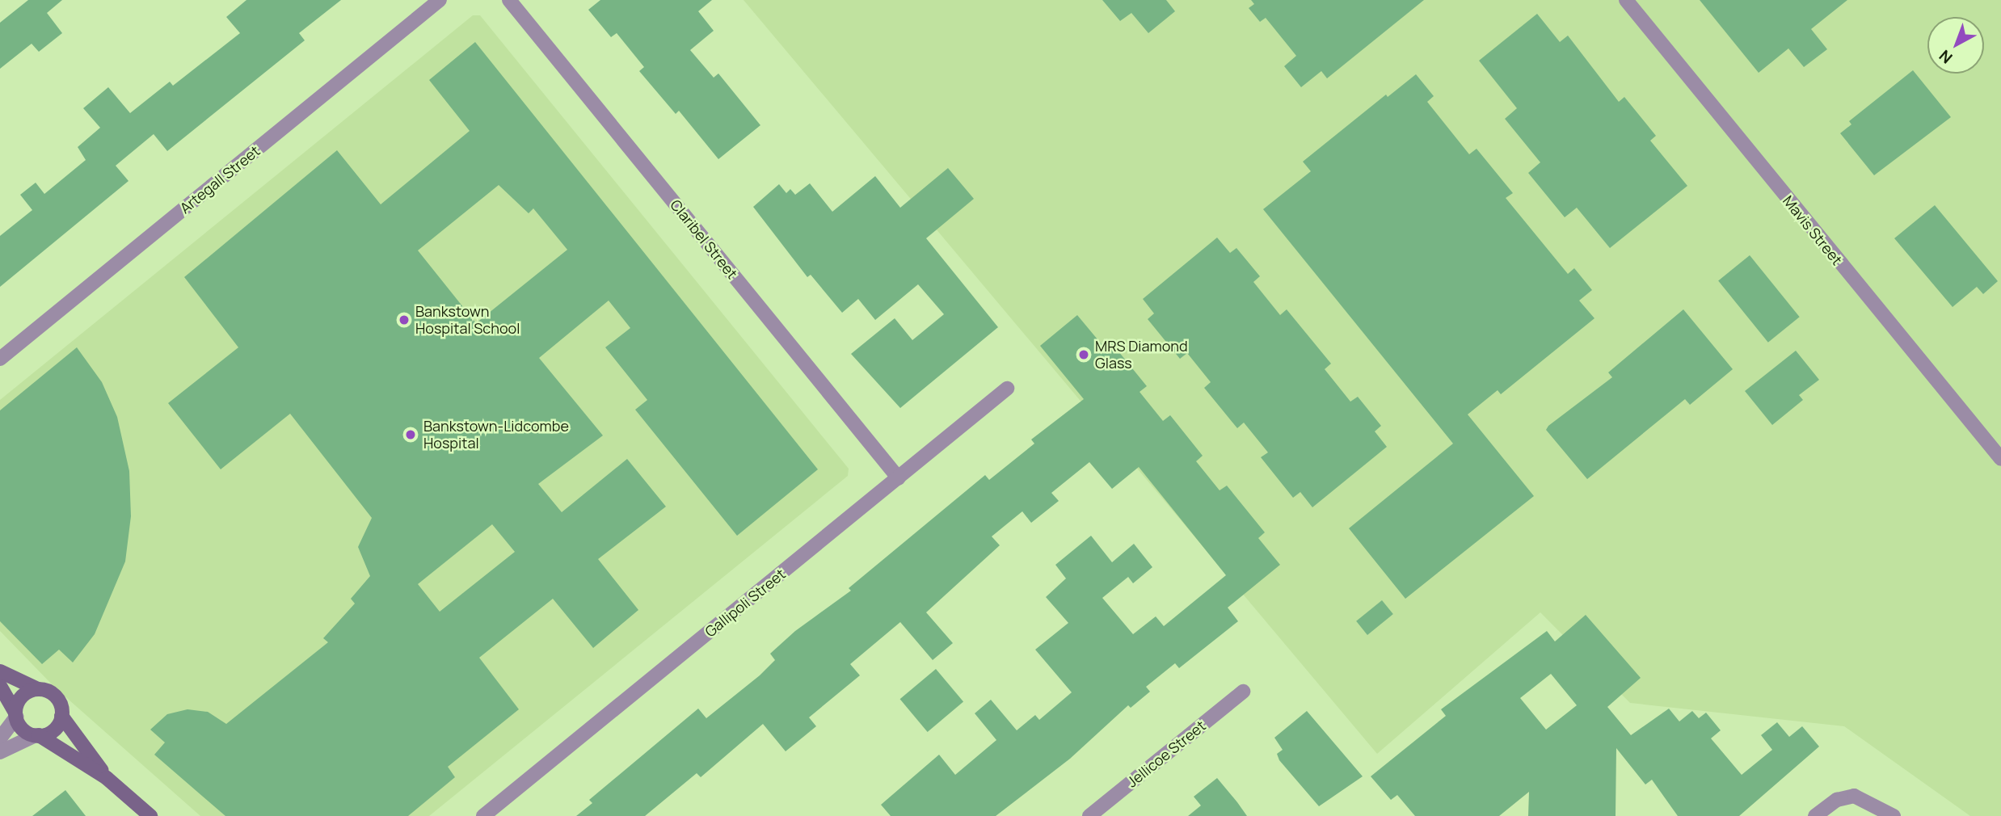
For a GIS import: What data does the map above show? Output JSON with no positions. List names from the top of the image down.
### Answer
{
  "streets": {
    "street": [
      "Artegall Street",
      "Mavis Street",
      "Claribel Street",
      "Gallipoli Street",
      "Jellicoe Street"
    ]
  },
  "crossings": [
    ["Claribel Street", "Gallipoli Street"]
  ],
  "places": ["Bankstown Hospital School", "MRS Diamond Glass", "Bankstown-Lidcombe Hospital"],
  "north": "bottom left"
}
